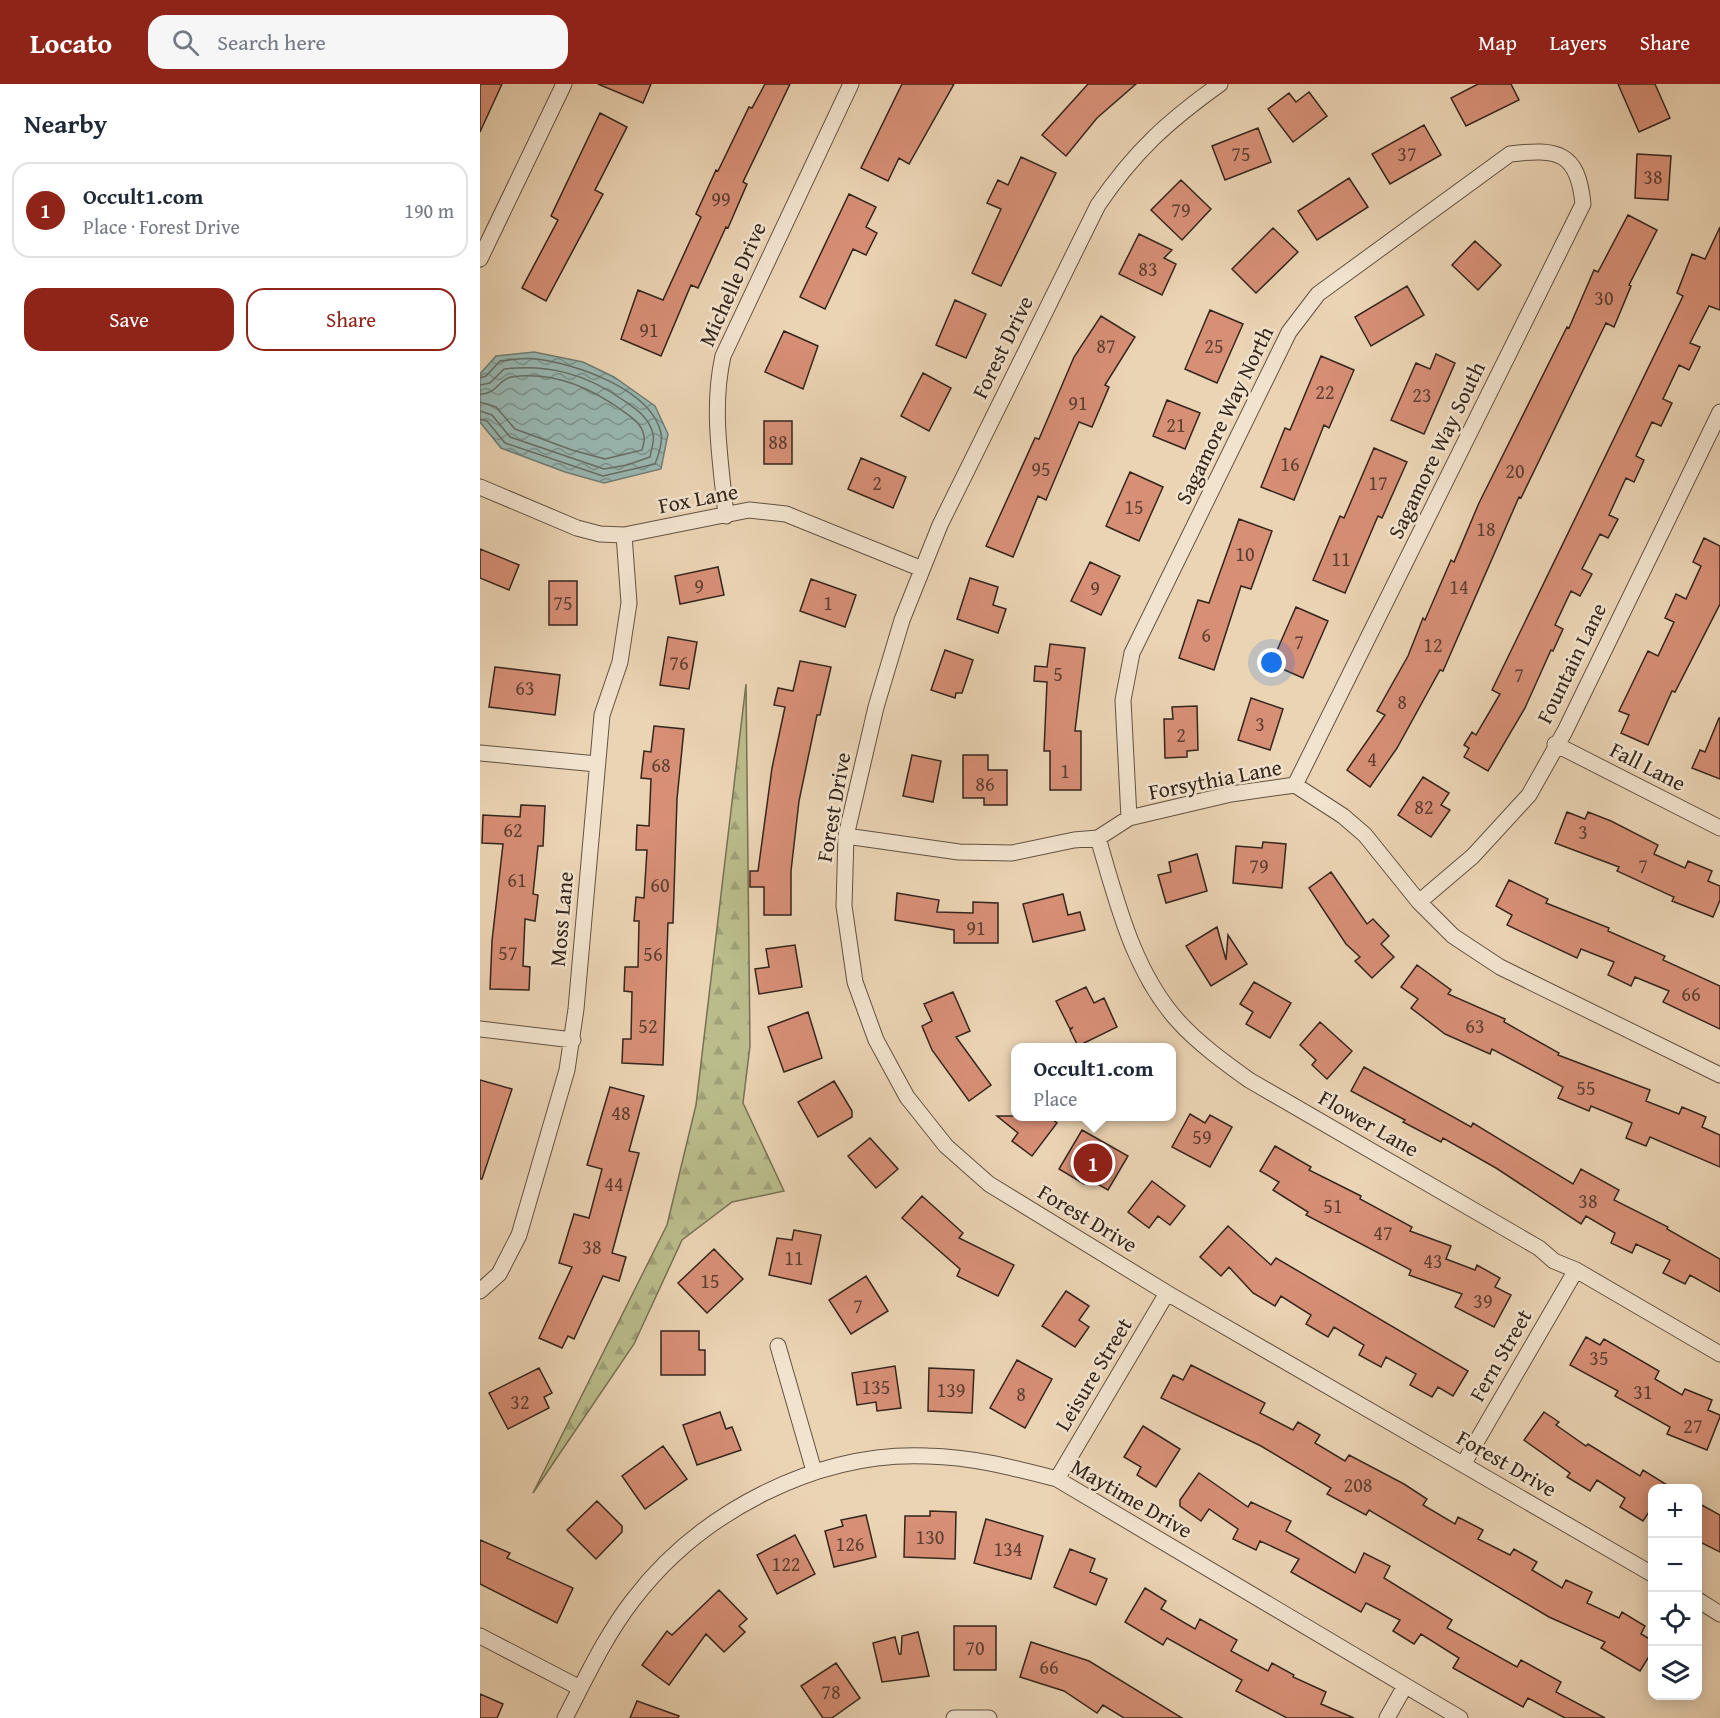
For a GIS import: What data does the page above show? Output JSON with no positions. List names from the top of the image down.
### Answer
{
  "streets": {
    "street": [
      "Michelle Drive",
      "Forest Drive",
      "Sagamore Way North",
      "Sagamore Way South",
      "Fox Lane",
      "Fountain Lane",
      "Fall Lane",
      "Forsythia Lane",
      "Moss Lane",
      "Flower Lane",
      "Fern Street",
      "Leisure Street",
      "Maytime Drive"
    ]
  },
  "crossings": [
    ["Michelle Drive", "Fox Lane"],
    ["Forest Drive", "Fox Lane"],
    ["Forest Drive", "Forsythia Lane"],
    ["Forest Drive", "Fern Street"],
    ["Forest Drive", "Leisure Street"],
    ["Sagamore Way North", "Sagamore Way South"],
    ["Sagamore Way North", "Forsythia Lane"],
    ["Sagamore Way South", "Forsythia Lane"],
    ["Fox Lane", "Moss Lane"],
    ["Fountain Lane", "Fall Lane"],
    ["Fountain Lane", "Forsythia Lane"],
    ["Forsythia Lane", "Flower Lane"],
    ["Flower Lane", "Fern Street"],
    ["Leisure Street", "Maytime Drive"]
  ],
  "house_numbers": [
    "75",
    "37",
    "38",
    "99",
    "79",
    "83",
    "30",
    "91",
    "87",
    "25",
    "22",
    "23",
    "91",
    "21",
    "88",
    "16",
    "95",
    "20",
    "2",
    "17",
    "15",
    "18",
    "10",
    "11",
    "9",
    "14",
    "9",
    "75",
    "1",
    "6",
    "7",
    "12",
    "76",
    "5",
    "7",
    "63",
    "8",
    "3",
    "2",
    "4",
    "68",
    "1",
    "86",
    "82",
    "62",
    "3",
    "79",
    "7",
    "61",
    "60",
    "91",
    "57",
    "56",
    "66",
    "52",
    "63",
    "55",
    "48",
    "59",
    "44",
    "38",
    "51",
    "47",
    "38",
    "11",
    "43",
    "15",
    "39",
    "7",
    "35",
    "135",
    "139",
    "31",
    "8",
    "32",
    "27",
    "208",
    "130",
    "126",
    "134",
    "122",
    "70",
    "66",
    "78"
  ],
  "page": {
    "header": "Locato",
    "search": "Search here",
    "nav": ["Map", "Layers", "Share"],
    "heading": "Nearby",
    "list": [
      {
        "mark": "1",
        "name": "Occult1.com",
        "note": "Place · Forest Drive",
        "value": "190 m"
      }
    ],
    "buttons": ["Save", "Share"],
    "popup": ["Occult1.com", "Place"],
    "pins": "1",
    "map_buttons": ["+", "−"]
  }
}
